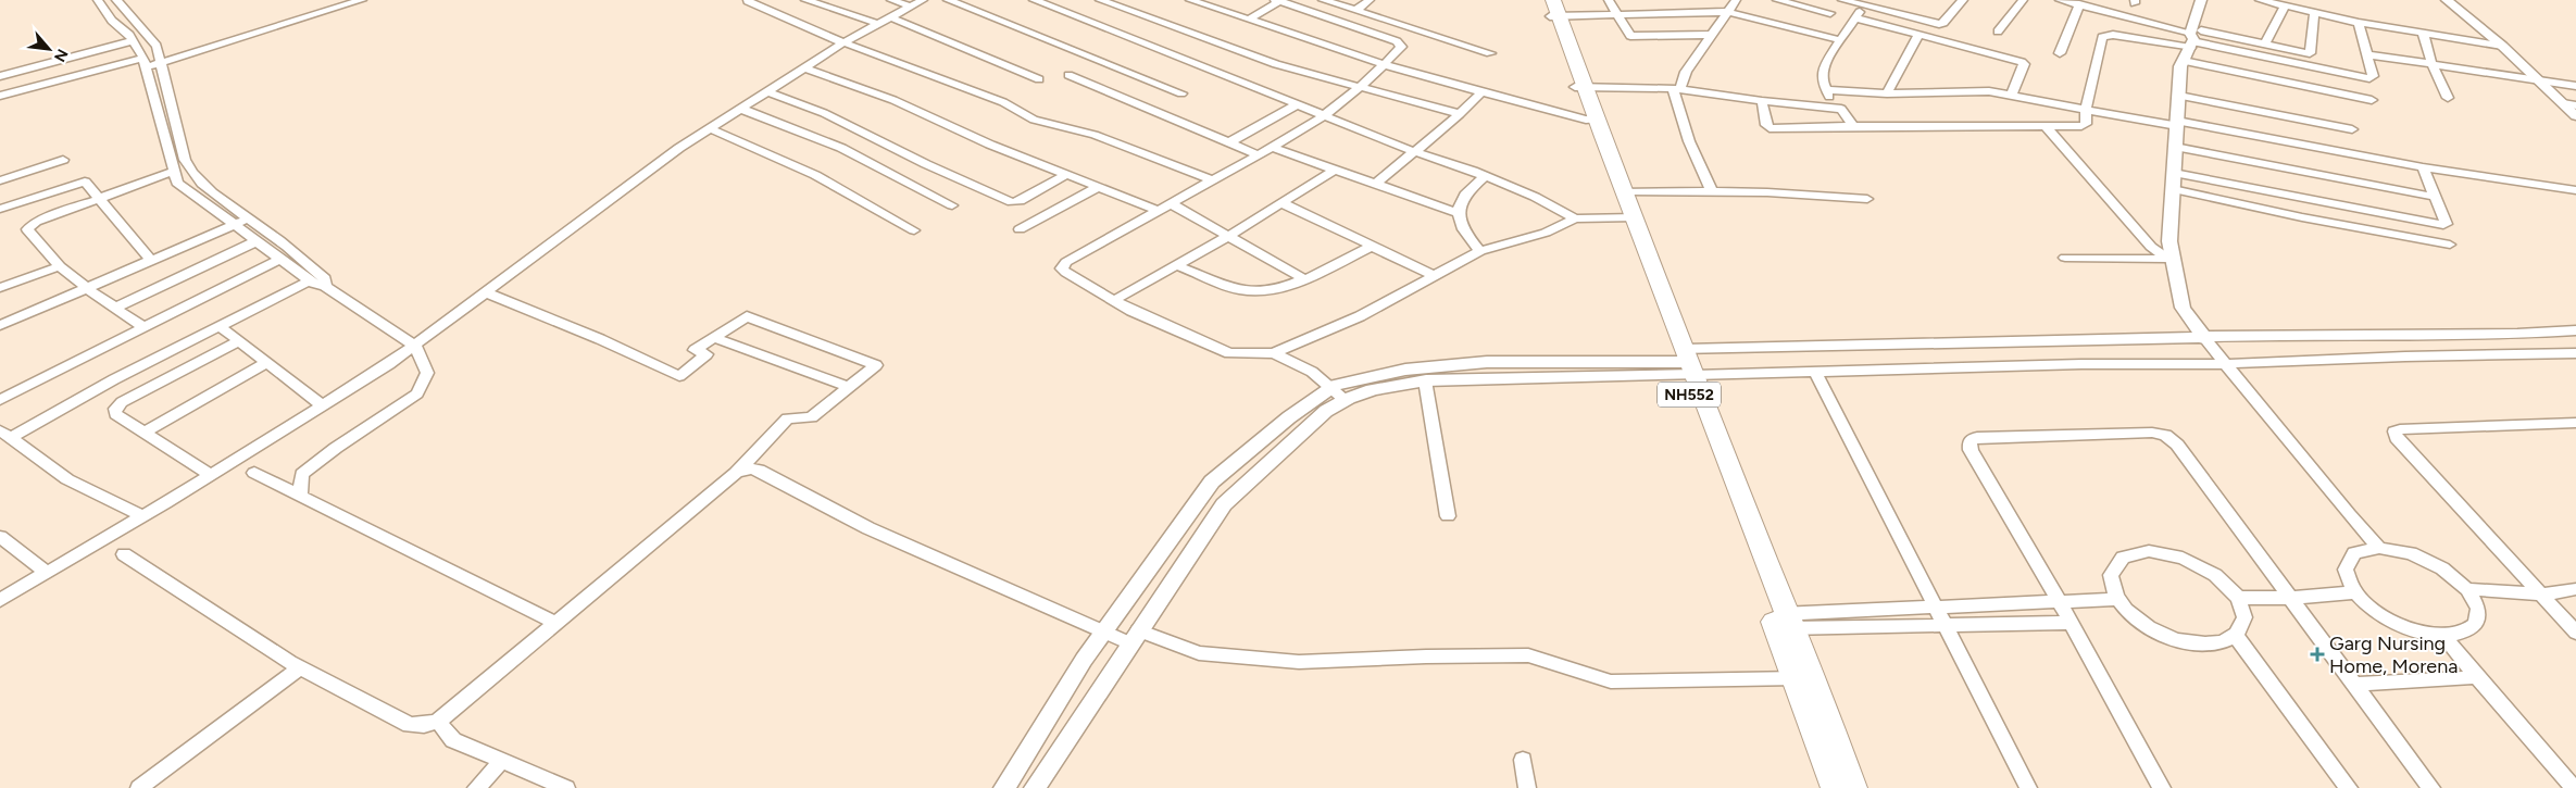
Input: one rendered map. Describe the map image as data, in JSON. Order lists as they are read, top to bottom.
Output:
{
  "streets": {
    "highway": ["NH552"]
  },
  "places": {
    "health": ["Garg Nursing Home, Morena"]
  },
  "north": "bottom right"
}
